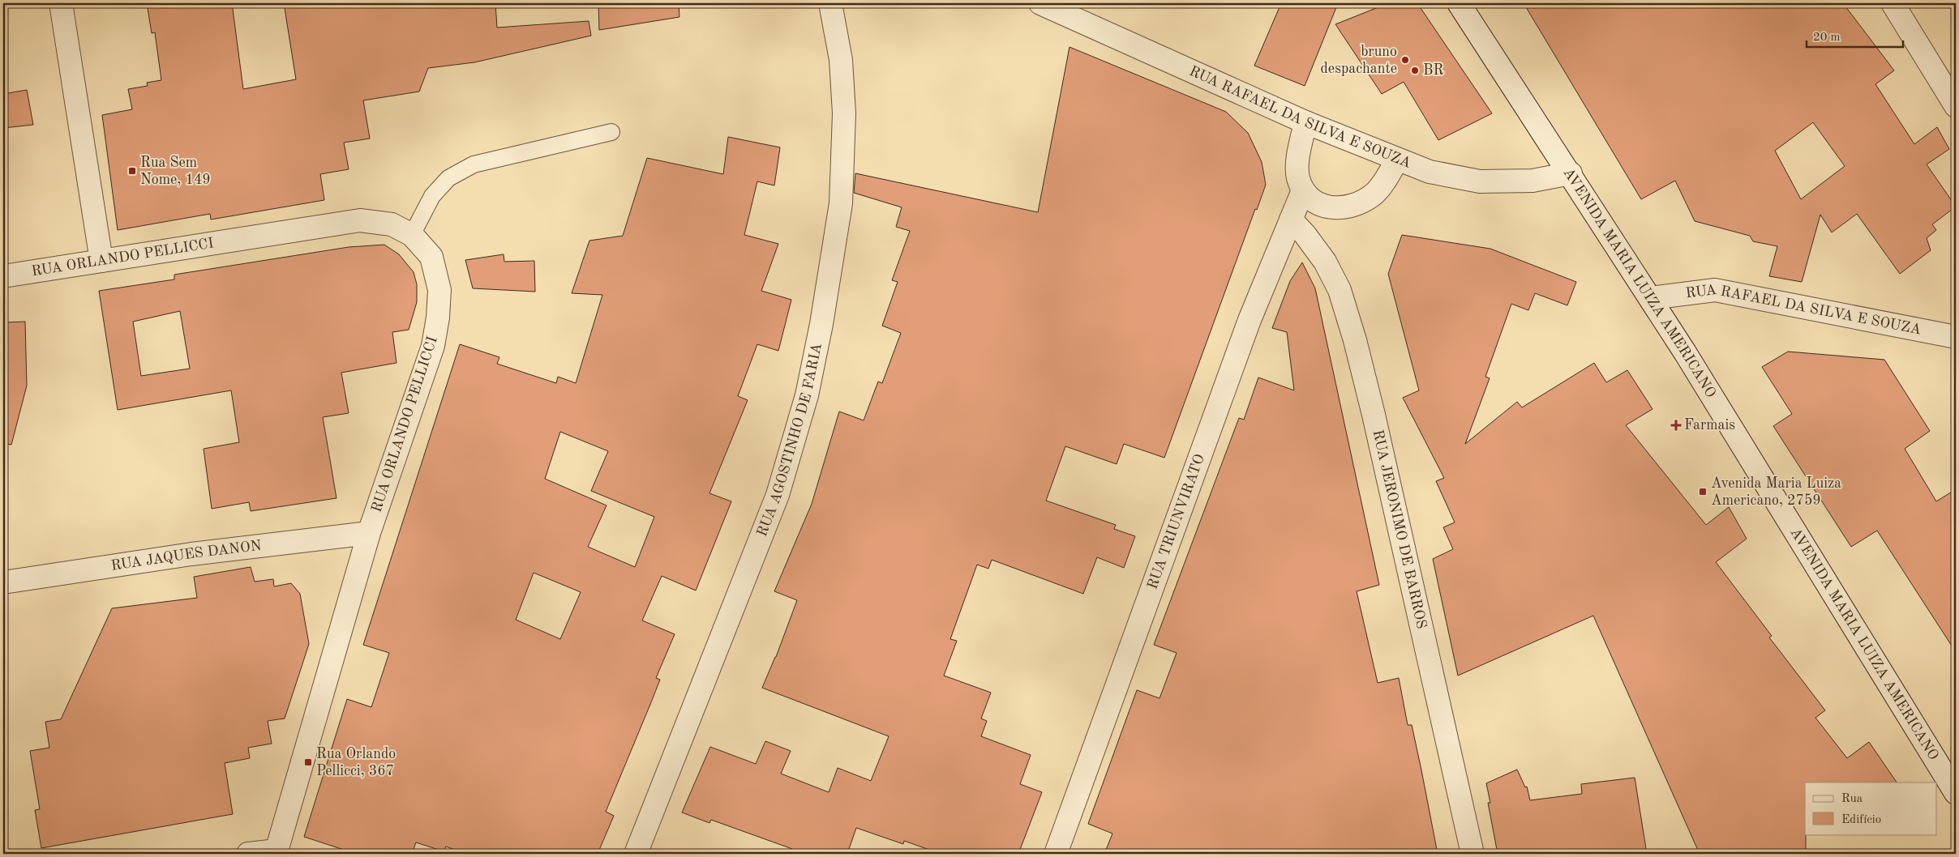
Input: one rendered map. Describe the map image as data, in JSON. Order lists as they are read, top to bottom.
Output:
{
  "streets": {
    "street": [
      "RUA RAFAEL DA SILVA E SOUZA",
      "RUA ORLANDO PELLICCI",
      "AVENIDA MARIA LUIZA AMERICANO",
      "RUA AGOSTINHO DE FARIA",
      "RUA TRIUNVIRATO",
      "RUA JERONIMO DE BARROS",
      "RUA JAQUES DANON"
    ]
  },
  "crossings": [
    ["RUA RAFAEL DA SILVA E SOUZA", "AVENIDA MARIA LUIZA AMERICANO"],
    ["RUA ORLANDO PELLICCI", "RUA JAQUES DANON"],
    ["RUA TRIUNVIRATO", "RUA JERONIMO DE BARROS"]
  ],
  "places": {
    "other": ["bruno despachante", "BR"],
    "transit": ["Rua Sem Nome, 149", "Avenida Maria Luiza Americano, 2759", "Rua Orlando Pellicci, 367"],
    "health": ["Farmais"]
  },
  "legend": ["Rua", "Edifício"],
  "scale_bar": "20 m"
}
